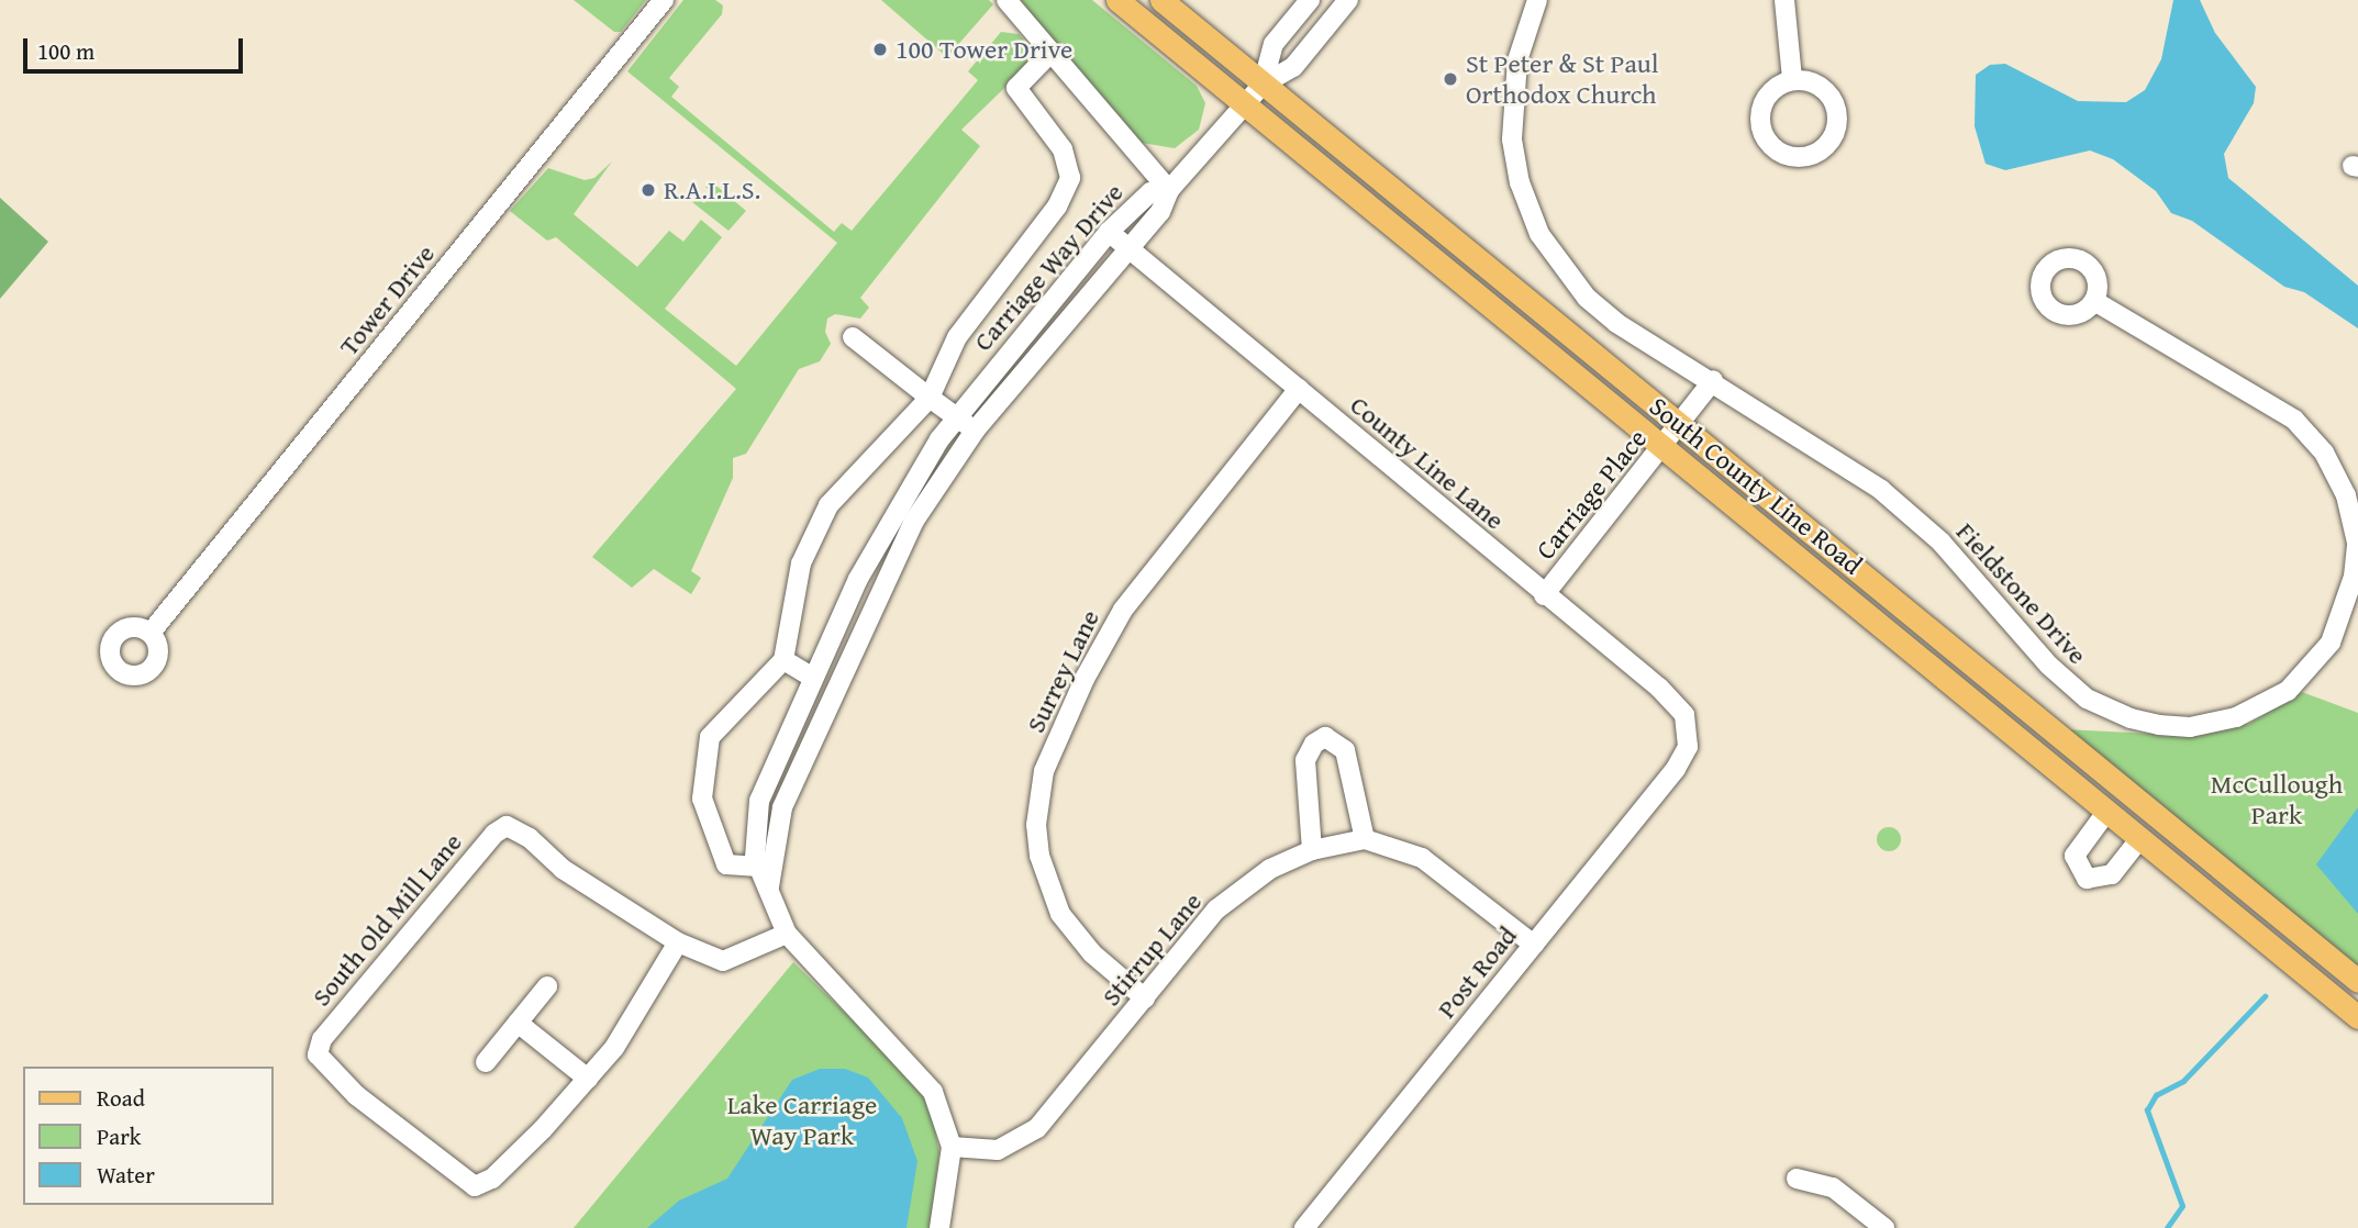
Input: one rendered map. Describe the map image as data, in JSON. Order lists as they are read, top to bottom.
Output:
{
  "streets": {
    "main road": ["South County Line Road"],
    "street": [
      "Carriage Way Drive",
      "Tower Drive",
      "County Line Lane",
      "Carriage Place",
      "Fieldstone Drive",
      "Surrey Lane",
      "South Old Mill Lane",
      "Stirrup Lane",
      "Post Road"
    ]
  },
  "crossings": [
    ["Carriage Way Drive", "County Line Lane"],
    ["Carriage Way Drive", "Stirrup Lane"],
    ["County Line Lane", "Carriage Place"],
    ["County Line Lane", "Surrey Lane"],
    ["County Line Lane", "Post Road"],
    ["South County Line Road", "Carriage Place"],
    ["Surrey Lane", "Stirrup Lane"],
    ["Stirrup Lane", "Post Road"]
  ],
  "parks": ["McCullough Park", "Lake Carriage Way Park"],
  "places": ["100 Tower Drive", "St Peter & St Paul Orthodox Church", "R.A.I.L.S."],
  "legend": ["Road", "Park", "Water"],
  "scale_bar": "100 m"
}
